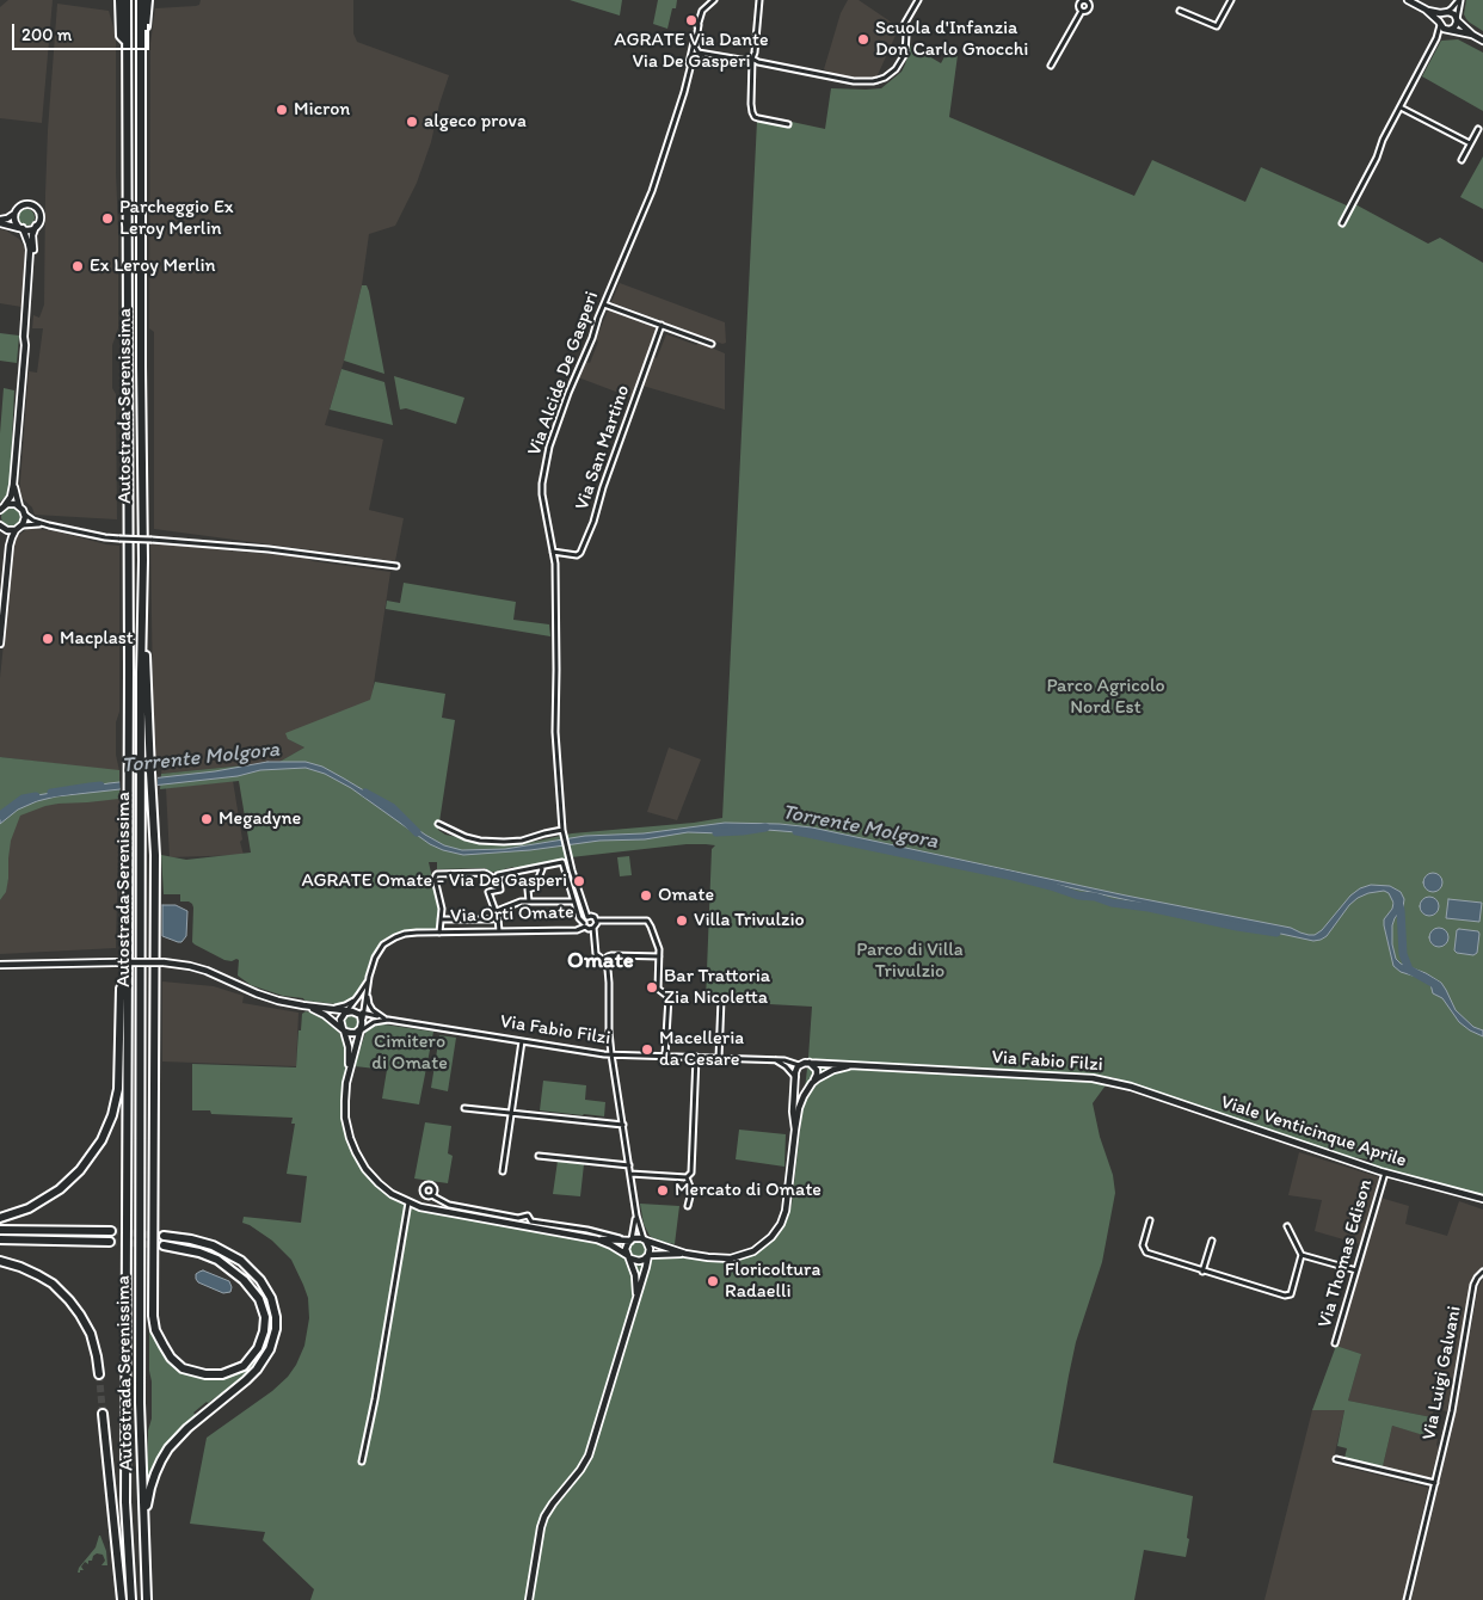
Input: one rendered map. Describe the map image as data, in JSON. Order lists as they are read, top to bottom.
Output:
{
  "streets": {
    "highway": ["Autostrada Serenissima"],
    "street": [
      "Via Alcide De Gasperi",
      "Via San Martino",
      "Via Orti Omate",
      "Via Fabio Filzi",
      "Viale Venticinque Aprile",
      "Via Thomas Edison",
      "Via Luigi Galvani"
    ]
  },
  "crossings": [
    ["Via Alcide De Gasperi", "Via San Martino"],
    ["Via Alcide De Gasperi", "Via Orti Omate"],
    ["Via Orti Omate", "Via Fabio Filzi"],
    ["Via Fabio Filzi", "Viale Venticinque Aprile"],
    ["Viale Venticinque Aprile", "Via Thomas Edison"]
  ],
  "districts": ["Omate"],
  "water": ["Torrente Molgora"],
  "parks": ["Parco Agricolo Nord Est", "Parco di Villa Trivulzio", "Cimitero di Omate"],
  "places": [
    "AGRATE Via Dante Via De Gasperi",
    "Scuola d'Infanzia Don Carlo Gnocchi",
    "Micron",
    "algeco prova",
    "Parcheggio Ex Leroy Merlin",
    "Ex Leroy Merlin",
    "Macplast",
    "Megadyne",
    "AGRATE Omate - Via De Gasperi",
    "Omate",
    "Villa Trivulzio",
    "Bar Trattoria Zia Nicoletta",
    "Macelleria da Cesare",
    "Mercato di Omate",
    "Floricoltura Radaelli"
  ],
  "scale_bar": "200 m"
}
